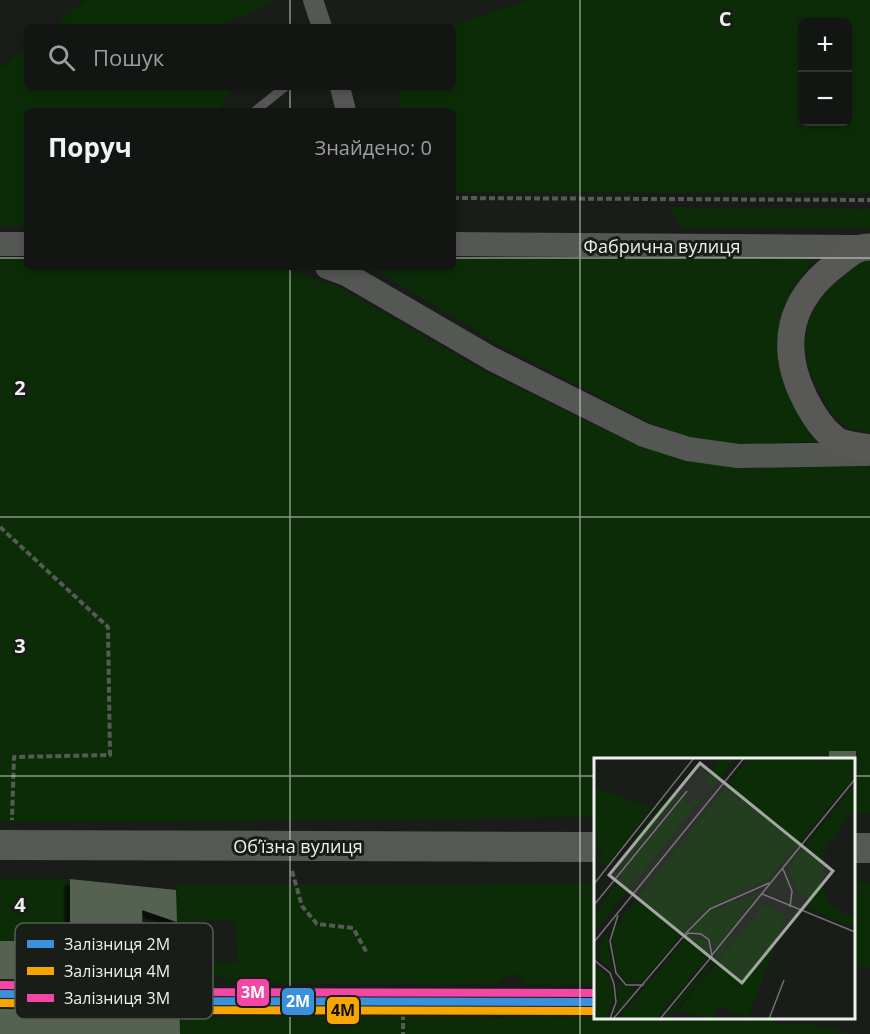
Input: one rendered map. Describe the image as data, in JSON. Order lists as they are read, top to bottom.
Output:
{
  "streets": {
    "main road": ["Обʼїзна вулиця"],
    "street": ["Фабрична вулиця"]
  },
  "lines": ["rail line 3М", "rail line 2М", "rail line 4М"],
  "legend": ["Залізниця 2М", "Залізниця 4М", "Залізниця 3М"],
  "page": {
    "map_buttons": ["+", "−"],
    "search": "Пошук",
    "heading": ["Поруч", "Знайдено: 0"]
  },
  "grid": {
    "columns": ["C"],
    "rows": ["2", "3", "4"]
  }
}
